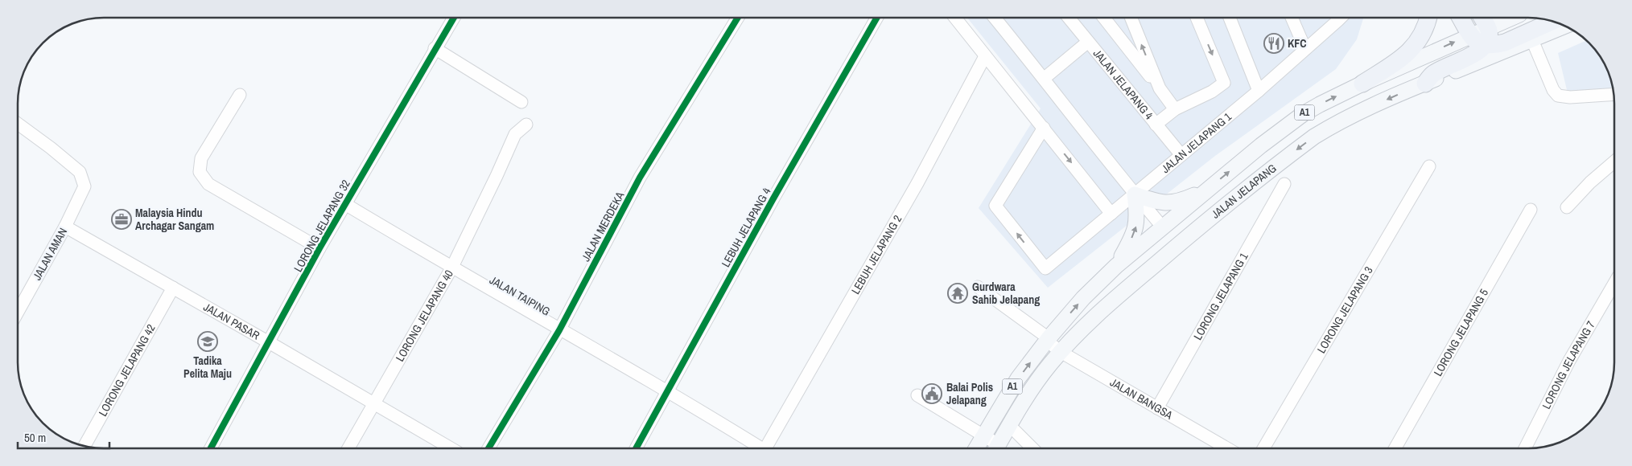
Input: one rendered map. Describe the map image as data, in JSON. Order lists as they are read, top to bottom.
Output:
{
  "streets": {
    "main road": ["A1", "JALAN JELAPANG"],
    "street": [
      "JALAN JELAPANG 4",
      "JALAN JELAPANG 1",
      "LORONG JELAPANG 32",
      "JALAN MERDEKA",
      "LEBUH JELAPANG 4",
      "JALAN AMAN",
      "LEBUH JELAPANG 2",
      "JALAN TAIPING",
      "LORONG JELAPANG 1",
      "LORONG JELAPANG 3",
      "LORONG JELAPANG 40",
      "JALAN PASAR",
      "LORONG JELAPANG 5",
      "LORONG JELAPANG 7",
      "LORONG JELAPANG 42",
      "JALAN BANGSA"
    ]
  },
  "crossings": [
    ["JALAN JELAPANG 4", "JALAN JELAPANG 1"],
    ["JALAN JELAPANG", "JALAN BANGSA"],
    ["LORONG JELAPANG 32", "JALAN TAIPING"],
    ["LORONG JELAPANG 32", "JALAN PASAR"],
    ["JALAN MERDEKA", "JALAN TAIPING"],
    ["LEBUH JELAPANG 4", "JALAN TAIPING"],
    ["JALAN AMAN", "JALAN PASAR"],
    ["JALAN TAIPING", "LORONG JELAPANG 40"],
    ["LORONG JELAPANG 1", "JALAN BANGSA"],
    ["LORONG JELAPANG 40", "JALAN PASAR"],
    ["JALAN PASAR", "LORONG JELAPANG 42"]
  ],
  "places": {
    "restaurant": ["KFC"],
    "office": ["Malaysia Hindu Archagar Sangam"],
    "temple": ["Gurdwara Sahib Jelapang"],
    "school or university": ["Tadika Pelita Maju"],
    "public building": ["Balai Polis Jelapang"]
  },
  "scale_bar": "50 m"
}
